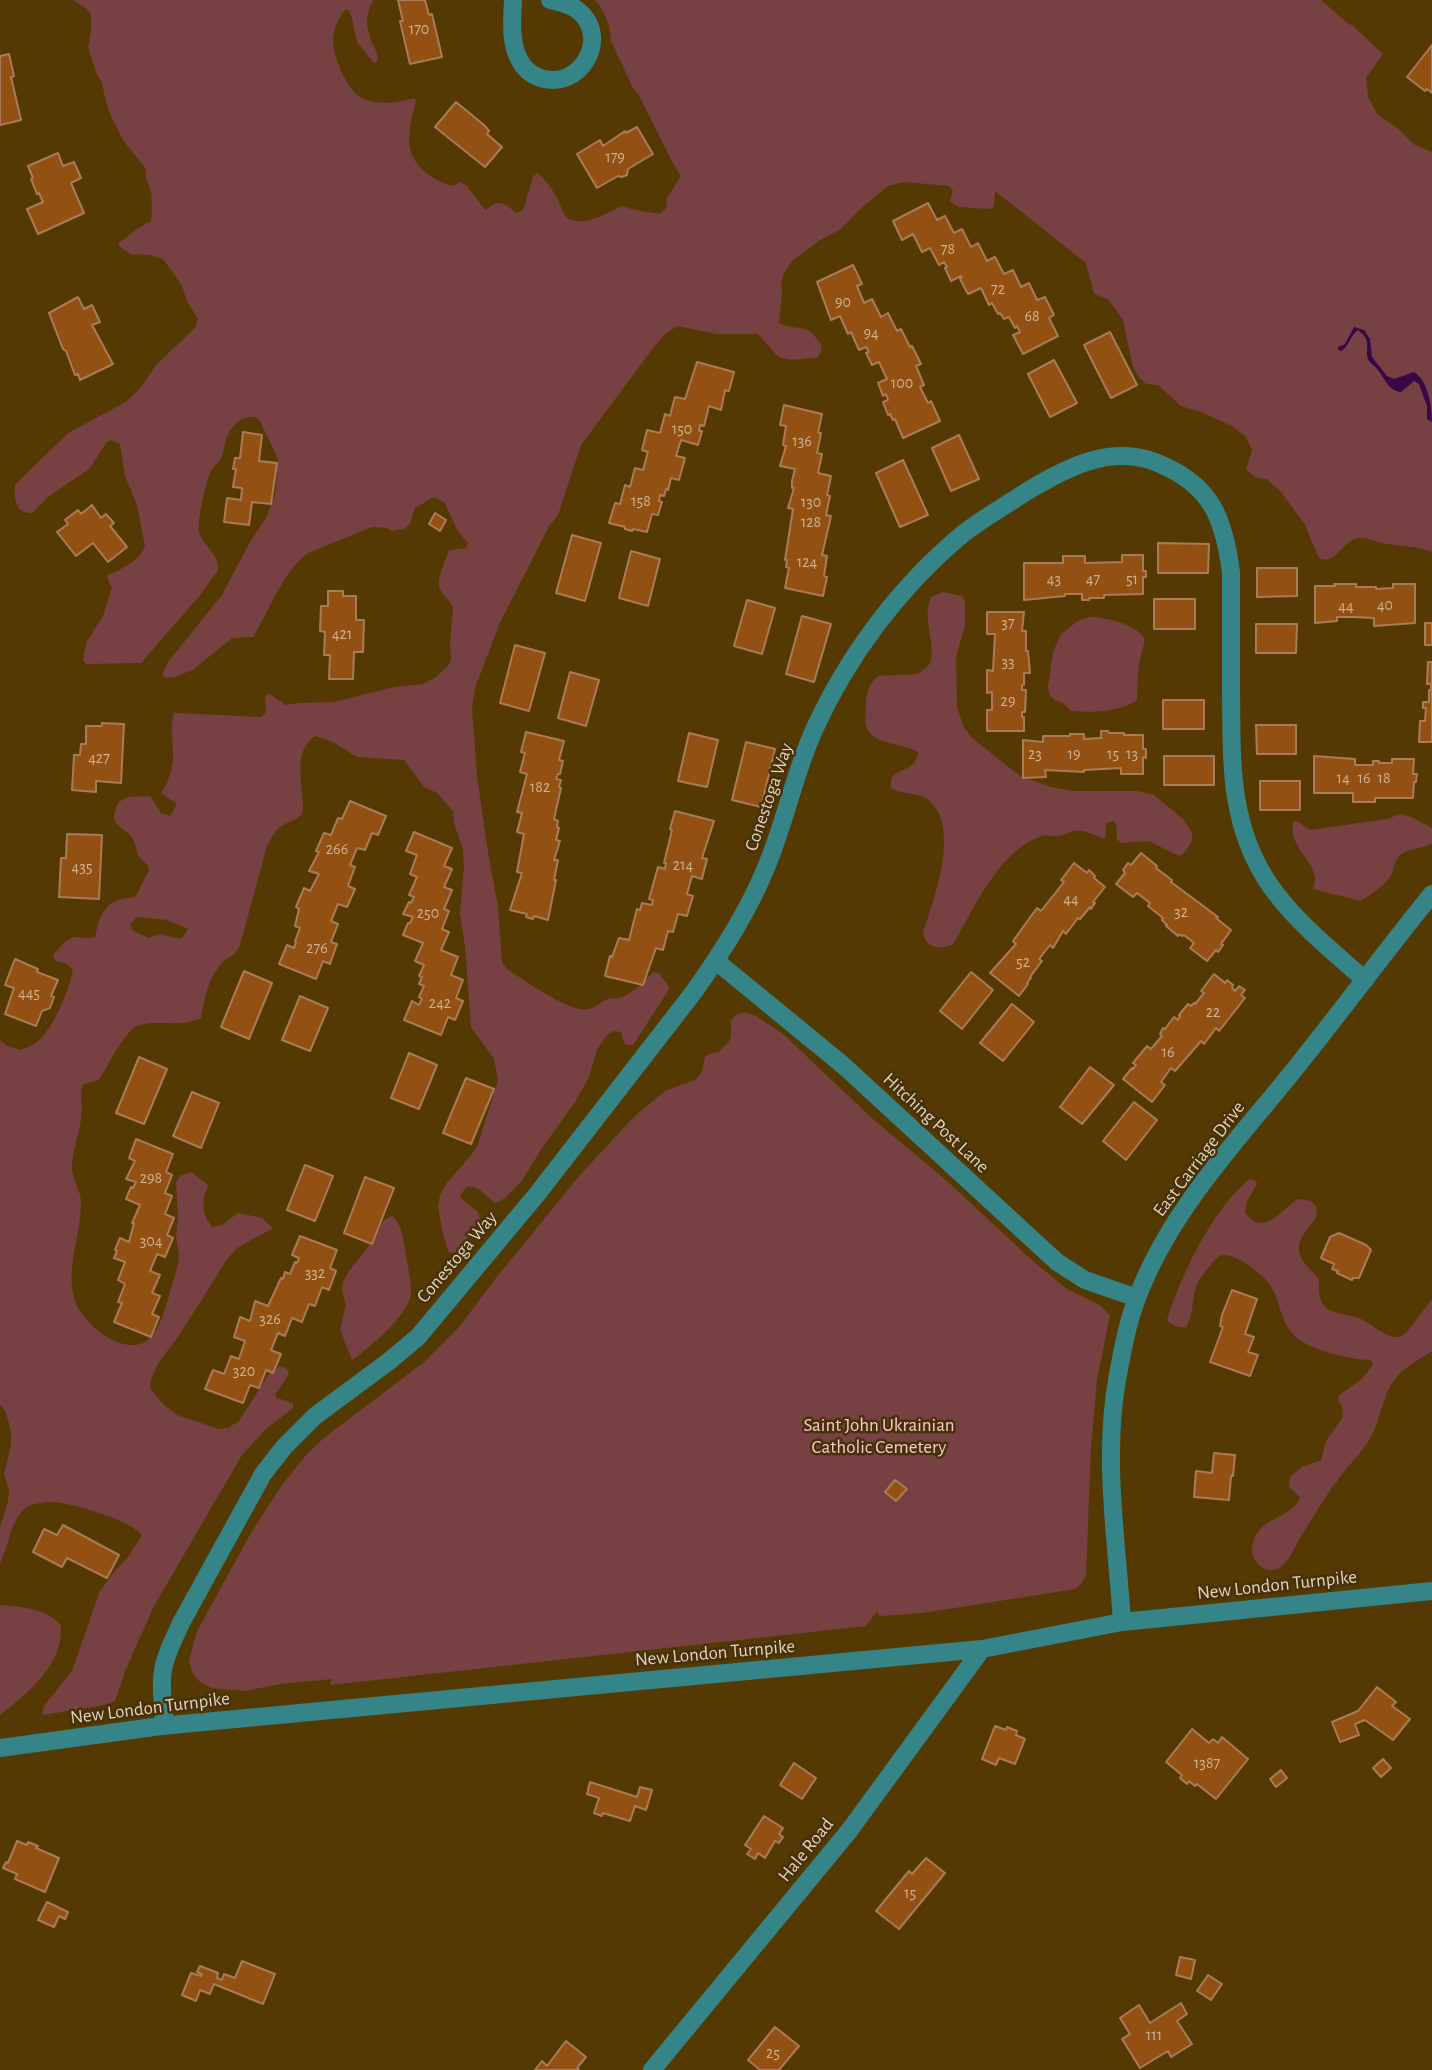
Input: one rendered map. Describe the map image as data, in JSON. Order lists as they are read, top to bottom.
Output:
{
  "streets": {
    "street": [
      "Conestoga Way",
      "Hitching Post Lane",
      "East Carriage Drive",
      "New London Turnpike",
      "Hale Road"
    ]
  },
  "crossings": [
    ["Conestoga Way", "Hitching Post Lane"],
    ["Conestoga Way", "East Carriage Drive"],
    ["Conestoga Way", "New London Turnpike"],
    ["Hitching Post Lane", "East Carriage Drive"],
    ["East Carriage Drive", "New London Turnpike"],
    ["New London Turnpike", "Hale Road"]
  ],
  "parks": ["Saint John Ukrainian Catholic Cemetery"],
  "house_numbers": [
    "170",
    "179",
    "78",
    "72",
    "90",
    "68",
    "94",
    "100",
    "150",
    "136",
    "158",
    "130",
    "128",
    "124",
    "43",
    "47",
    "51",
    "40",
    "44",
    "37",
    "421",
    "33",
    "29",
    "23",
    "19",
    "15",
    "13",
    "427",
    "14",
    "16",
    "18",
    "182",
    "266",
    "214",
    "435",
    "44",
    "32",
    "250",
    "276",
    "52",
    "445",
    "242",
    "22",
    "16",
    "298",
    "304",
    "332",
    "326",
    "320",
    "1387",
    "15",
    "111",
    "25"
  ]
}
